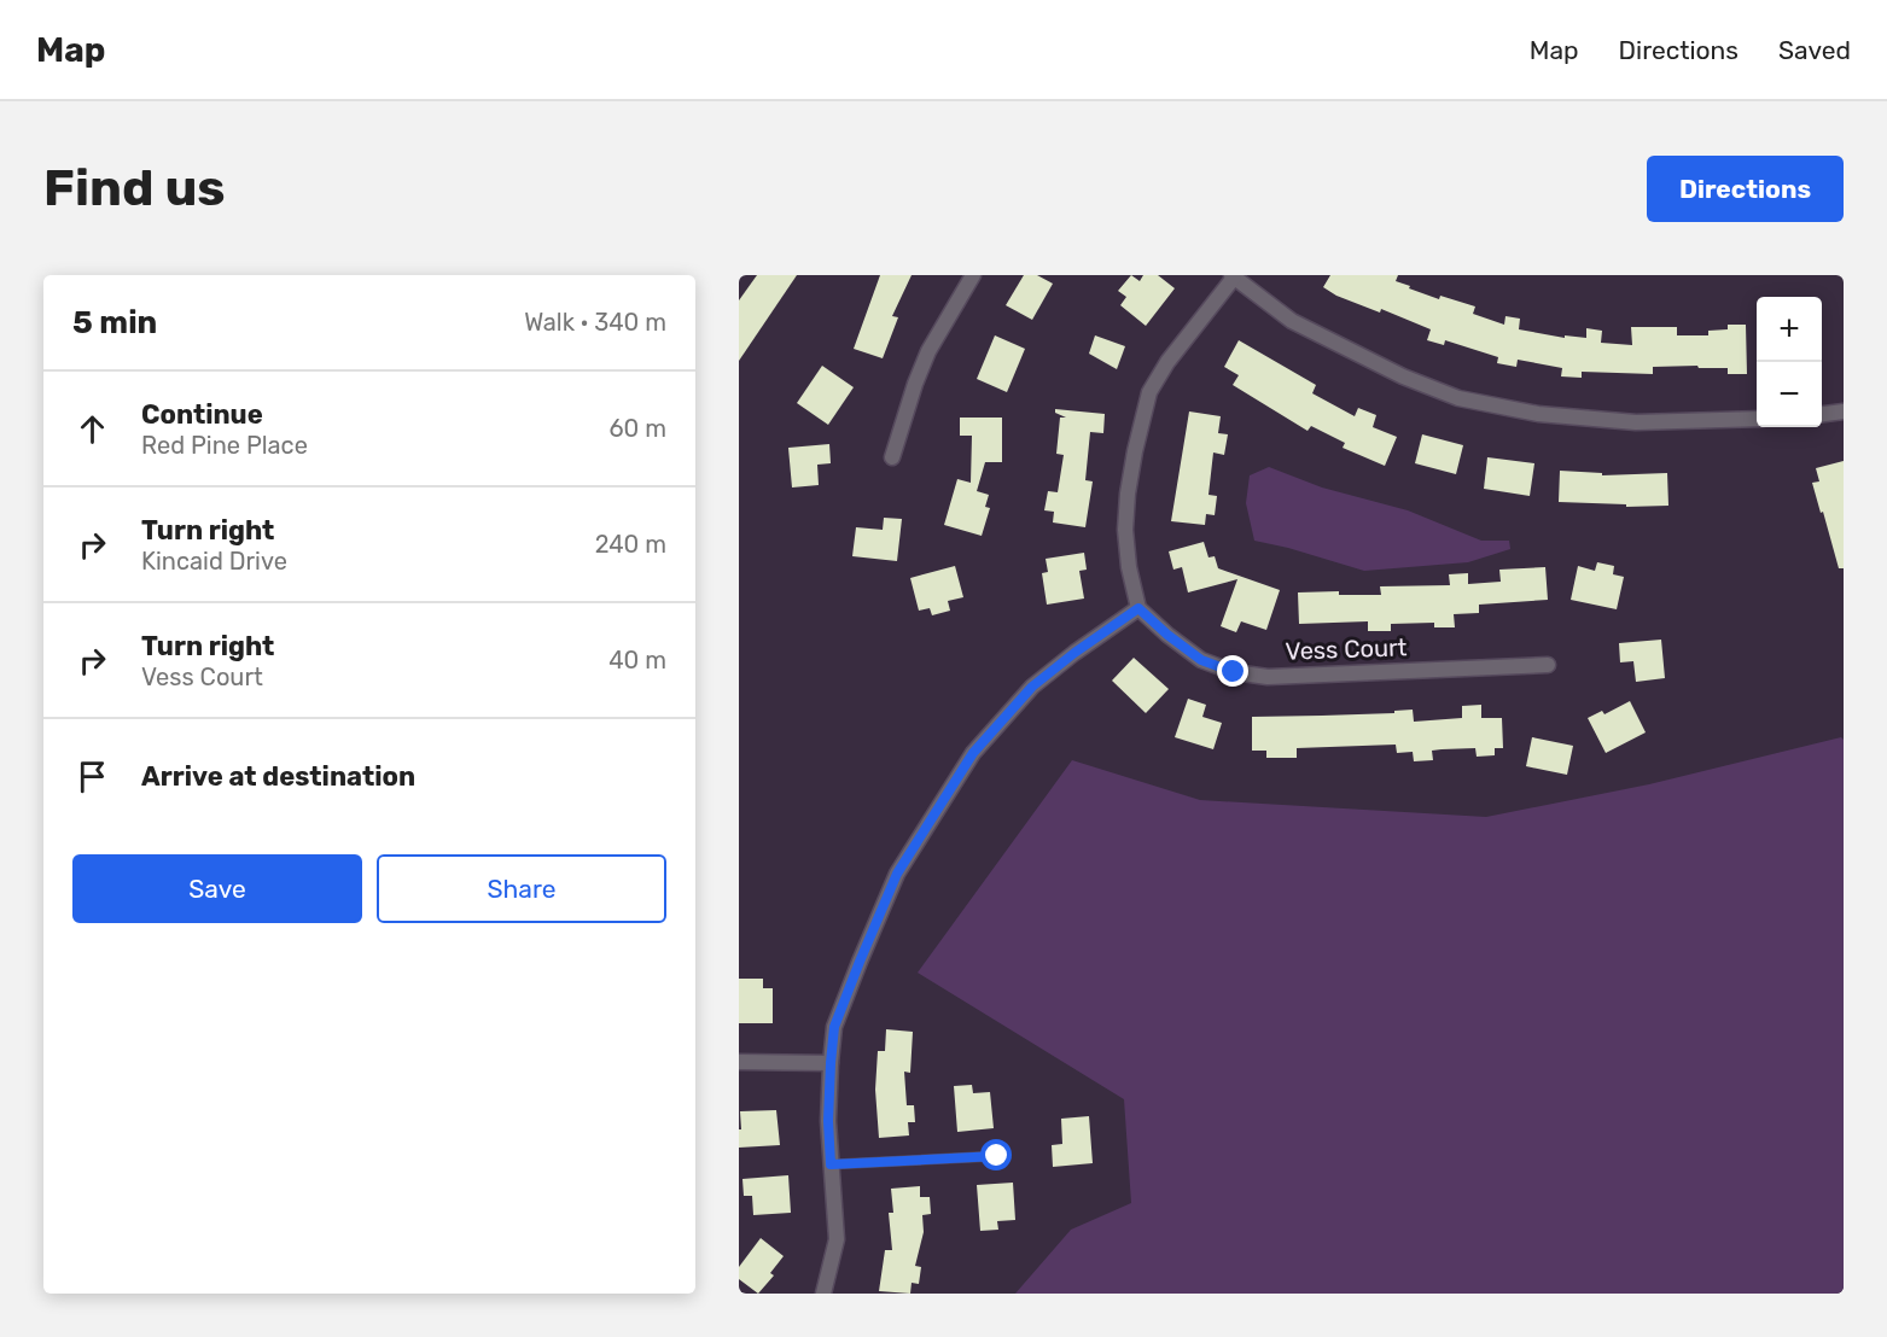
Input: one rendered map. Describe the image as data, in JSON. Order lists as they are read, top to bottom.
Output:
{
  "streets": {
    "street": ["Vess Court"]
  },
  "page": {
    "header": "Map",
    "nav": ["Map", "Directions", "Saved"],
    "buttons": [
      "Directions",
      ["Save", "Share"]
    ],
    "title": "Find us",
    "heading": ["5 min", "Walk · 340 m"],
    "map_buttons": ["+", "−"],
    "list": [
      ["Continue", "Red Pine Place", "60 m"],
      ["Turn right", "Kincaid Drive", "240 m"],
      ["Turn right", "Vess Court", "40 m"],
      "Arrive at destination"
    ]
  }
}
